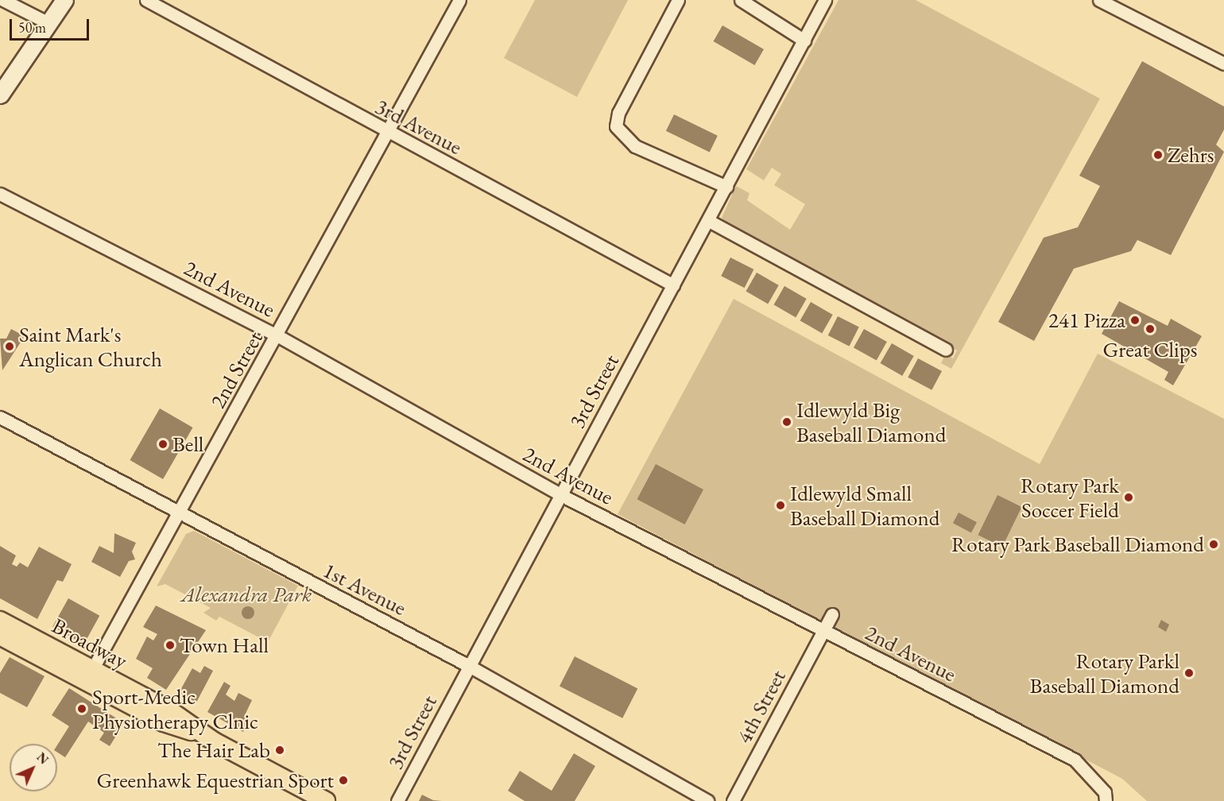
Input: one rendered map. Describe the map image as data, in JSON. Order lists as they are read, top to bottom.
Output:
{
  "streets": {
    "main road": ["Broadway"],
    "street": [
      "3rd Avenue",
      "2nd Avenue",
      "2nd Street",
      "3rd Street",
      "1st Avenue",
      "4th Street"
    ]
  },
  "crossings": [
    ["3rd Avenue", "2nd Street"],
    ["3rd Avenue", "3rd Street"],
    ["2nd Avenue", "2nd Street"],
    ["2nd Avenue", "3rd Street"],
    ["2nd Avenue", "4th Street"],
    ["2nd Street", "1st Avenue"],
    ["2nd Street", "Broadway"],
    ["3rd Street", "1st Avenue"]
  ],
  "parks": ["Alexandra Park"],
  "places": [
    "Zehrs",
    "241 Pizza",
    "Great Clips",
    "Saint Mark's Anglican Church",
    "Idlewyld Big Baseball Diamond",
    "Bell",
    "Rotary Park Soccer Field",
    "Idlewyld Small Baseball Diamond",
    "Rotary Park Baseball Diamond",
    "Town Hall",
    "Rotary Parkl Baseball Diamond",
    "Sport-Medic Physiotherapy Clnic",
    "The Hair Lab",
    "Greenhawk Equestrian Sport"
  ],
  "scale_bar": "50 m",
  "north": "top right"
}
